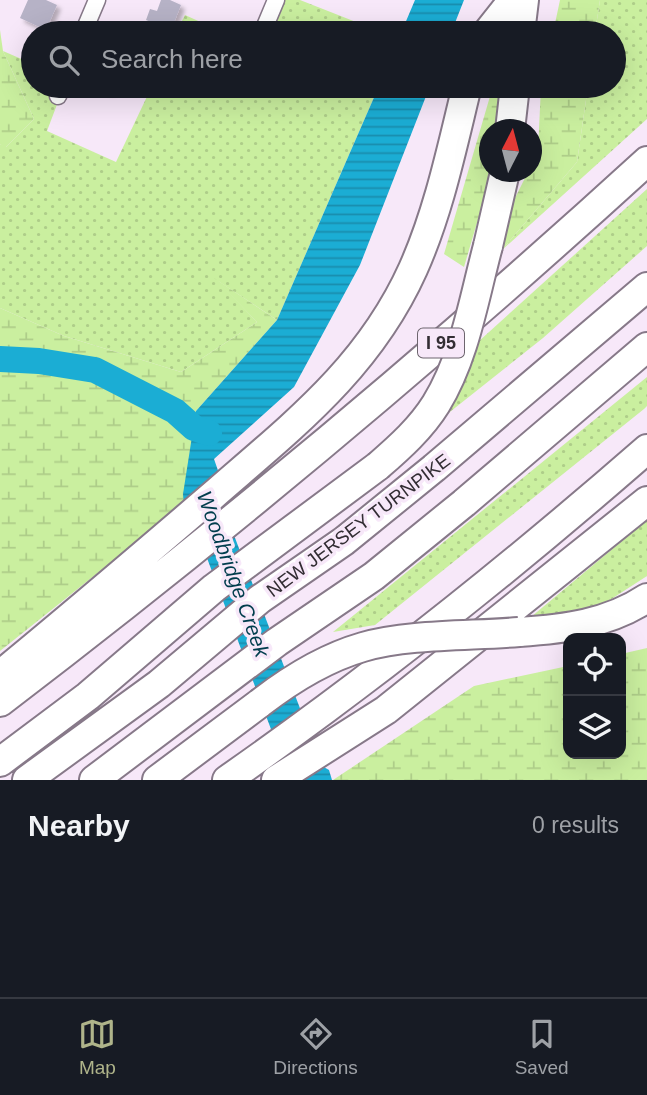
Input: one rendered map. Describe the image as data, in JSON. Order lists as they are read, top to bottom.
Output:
{
  "streets": {
    "highway": ["I 95", "NEW JERSEY TURNPIKE"]
  },
  "water": ["Woodbridge Creek"],
  "north": "top",
  "page": {
    "search": "Search here",
    "heading": ["Nearby", "0 results"],
    "nav": ["Map", "Directions", "Saved"]
  }
}
